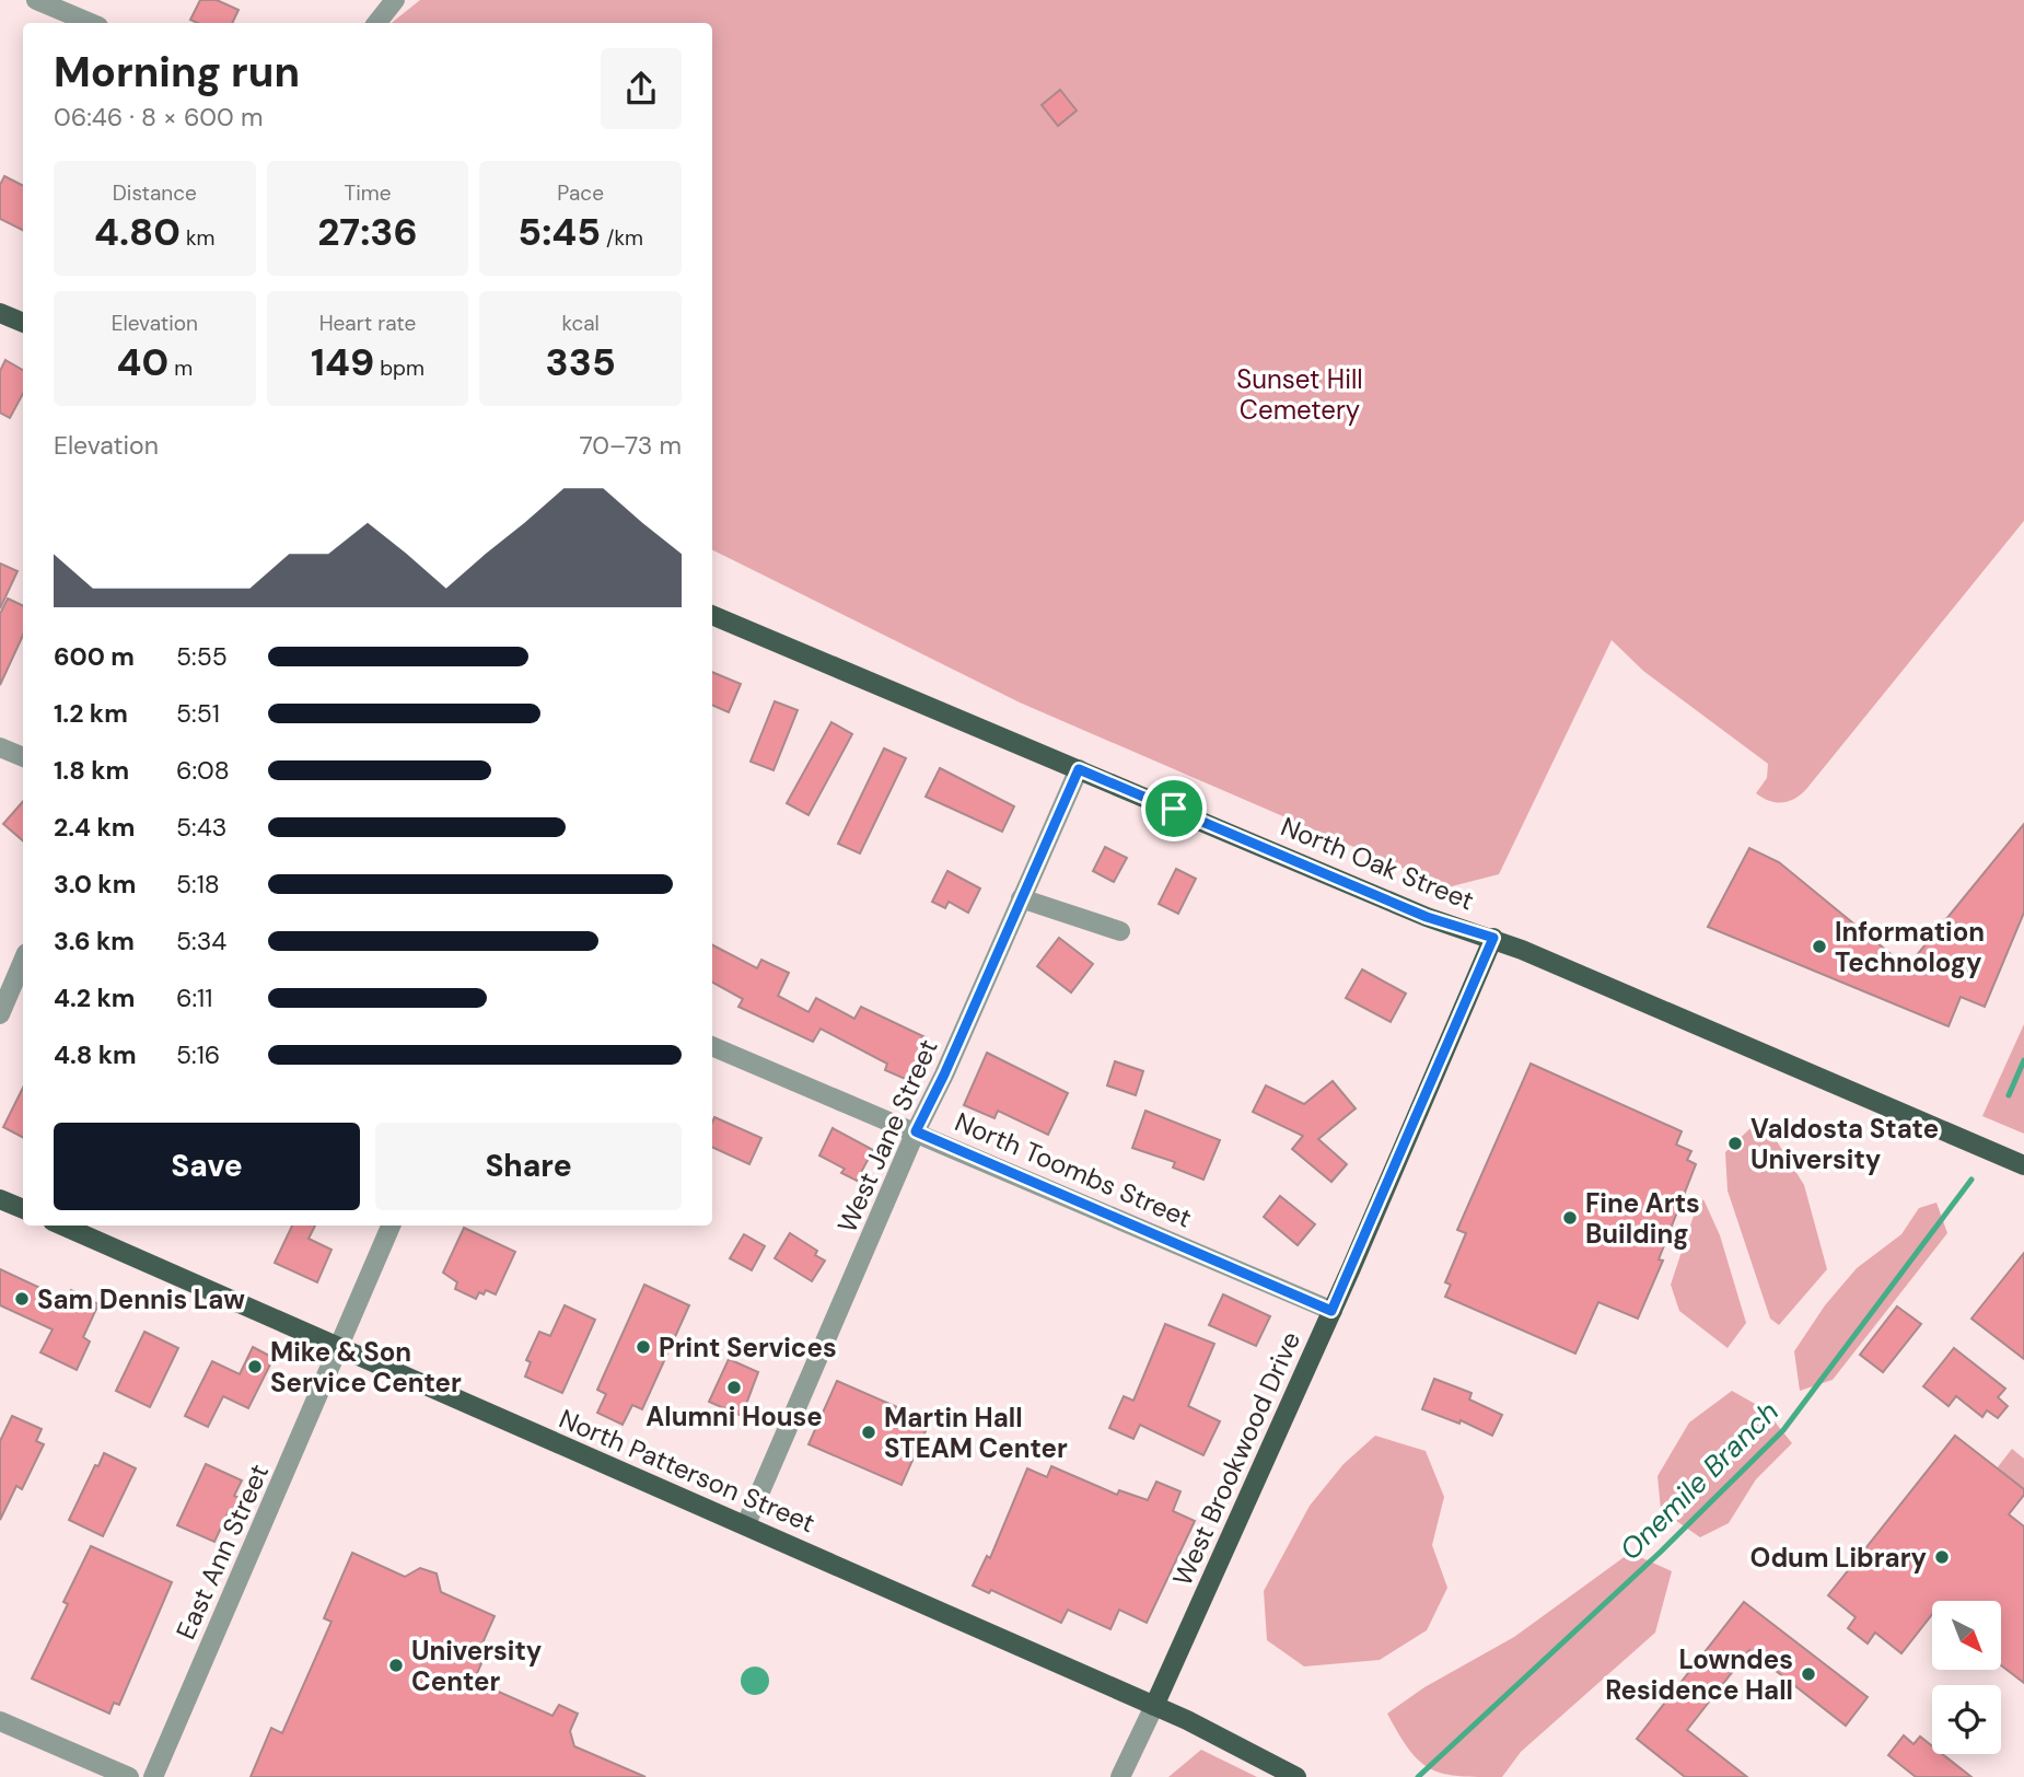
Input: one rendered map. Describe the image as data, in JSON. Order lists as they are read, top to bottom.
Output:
{
  "streets": {
    "main road": ["North Oak Street", "West Brookwood Drive", "North Patterson Street"],
    "street": ["West Jane Street", "North Toombs Street", "East Ann Street"]
  },
  "crossings": [
    ["North Oak Street", "West Jane Street"],
    ["North Oak Street", "West Brookwood Drive"],
    ["West Jane Street", "North Toombs Street"],
    ["West Jane Street", "North Patterson Street"],
    ["North Toombs Street", "West Brookwood Drive"],
    ["West Brookwood Drive", "North Patterson Street"],
    ["North Patterson Street", "East Ann Street"]
  ],
  "water": ["Onemile Branch"],
  "parks": ["Sunset Hill Cemetery"],
  "places": [
    "Information Technology",
    "Valdosta State University",
    "Fine Arts Building",
    "Sam Dennis Law",
    "Print Services",
    "Mike & Son Service Center",
    "Alumni House",
    "Martin Hall STEAM Center",
    "Odum Library",
    "University Center",
    "Lowndes Residence Hall"
  ],
  "north": "bottom right",
  "page": {
    "heading": ["Morning run", "06:46 · 8 × 600 m"],
    "stats": [
      ["Distance", "4.80 km"],
      ["Time", "27:36"],
      ["Pace", "5:45 /km"],
      ["Elevation", "40 m"],
      ["Heart rate", "149 bpm"],
      ["kcal", "335"]
    ],
    "chart": ["Elevation", "70–73 m"],
    "list": [
      {
        "name": "600 m",
        "note": "5:55"
      },
      {
        "name": "1.2 km",
        "note": "5:51"
      },
      {
        "name": "1.8 km",
        "note": "6:08"
      },
      {
        "name": "2.4 km",
        "note": "5:43"
      },
      {
        "name": "3.0 km",
        "note": "5:18"
      },
      {
        "name": "3.6 km",
        "note": "5:34"
      },
      {
        "name": "4.2 km",
        "note": "6:11"
      },
      {
        "name": "4.8 km",
        "note": "5:16"
      }
    ],
    "buttons": ["Save", "Share"]
  }
}
